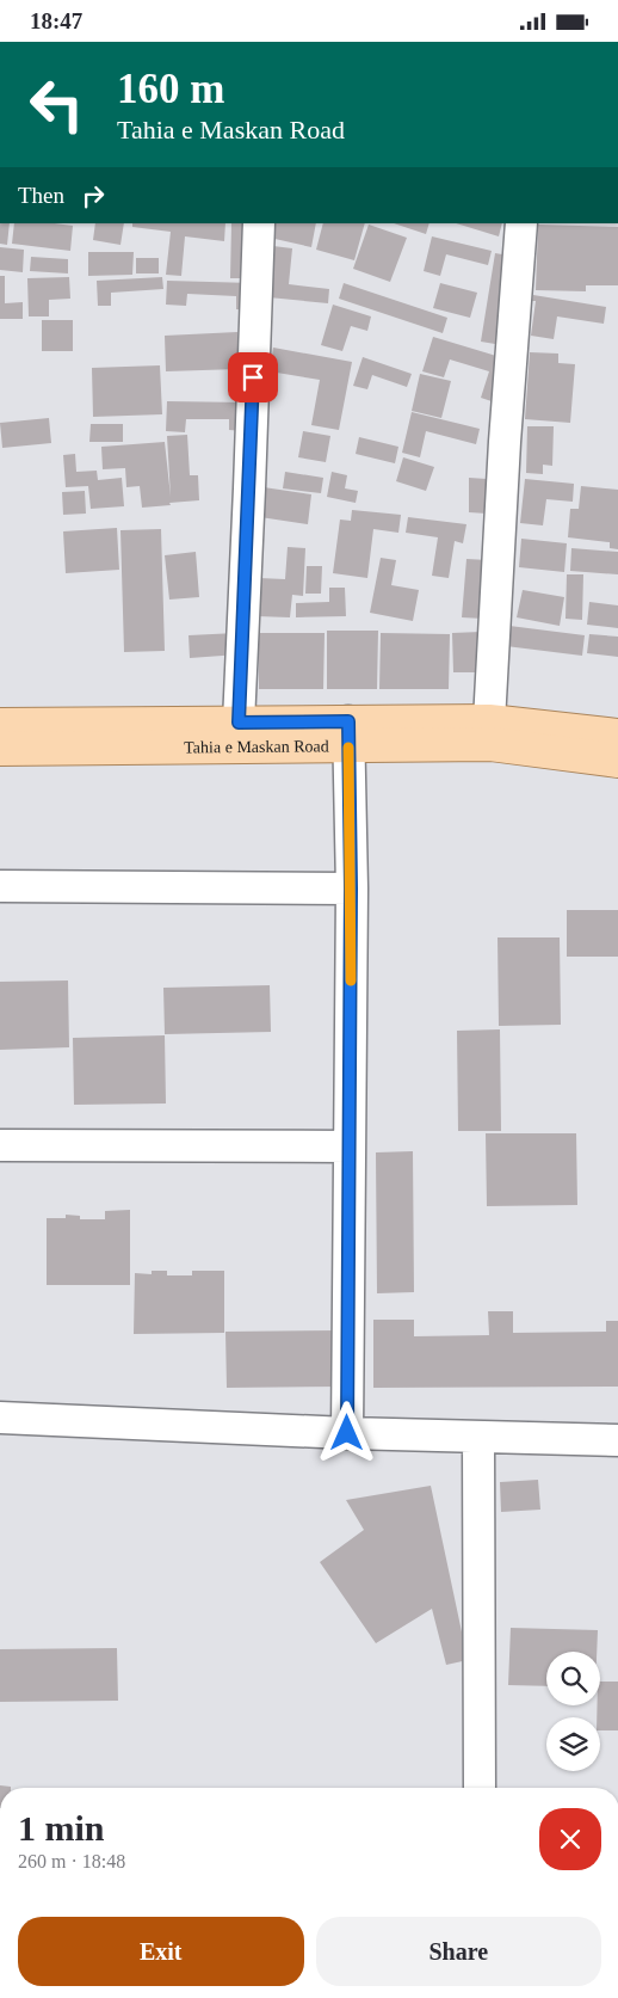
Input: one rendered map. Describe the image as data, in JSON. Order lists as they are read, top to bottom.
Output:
{
  "streets": {
    "main road": ["Tahia e Maskan Road"]
  },
  "page": {
    "status": "18:47",
    "turn": ["160 m", "Tahia e Maskan Road"],
    "then": "Then",
    "heading": ["1 min", "260 m · 18:48"],
    "buttons": ["Exit", "Share"]
  }
}
